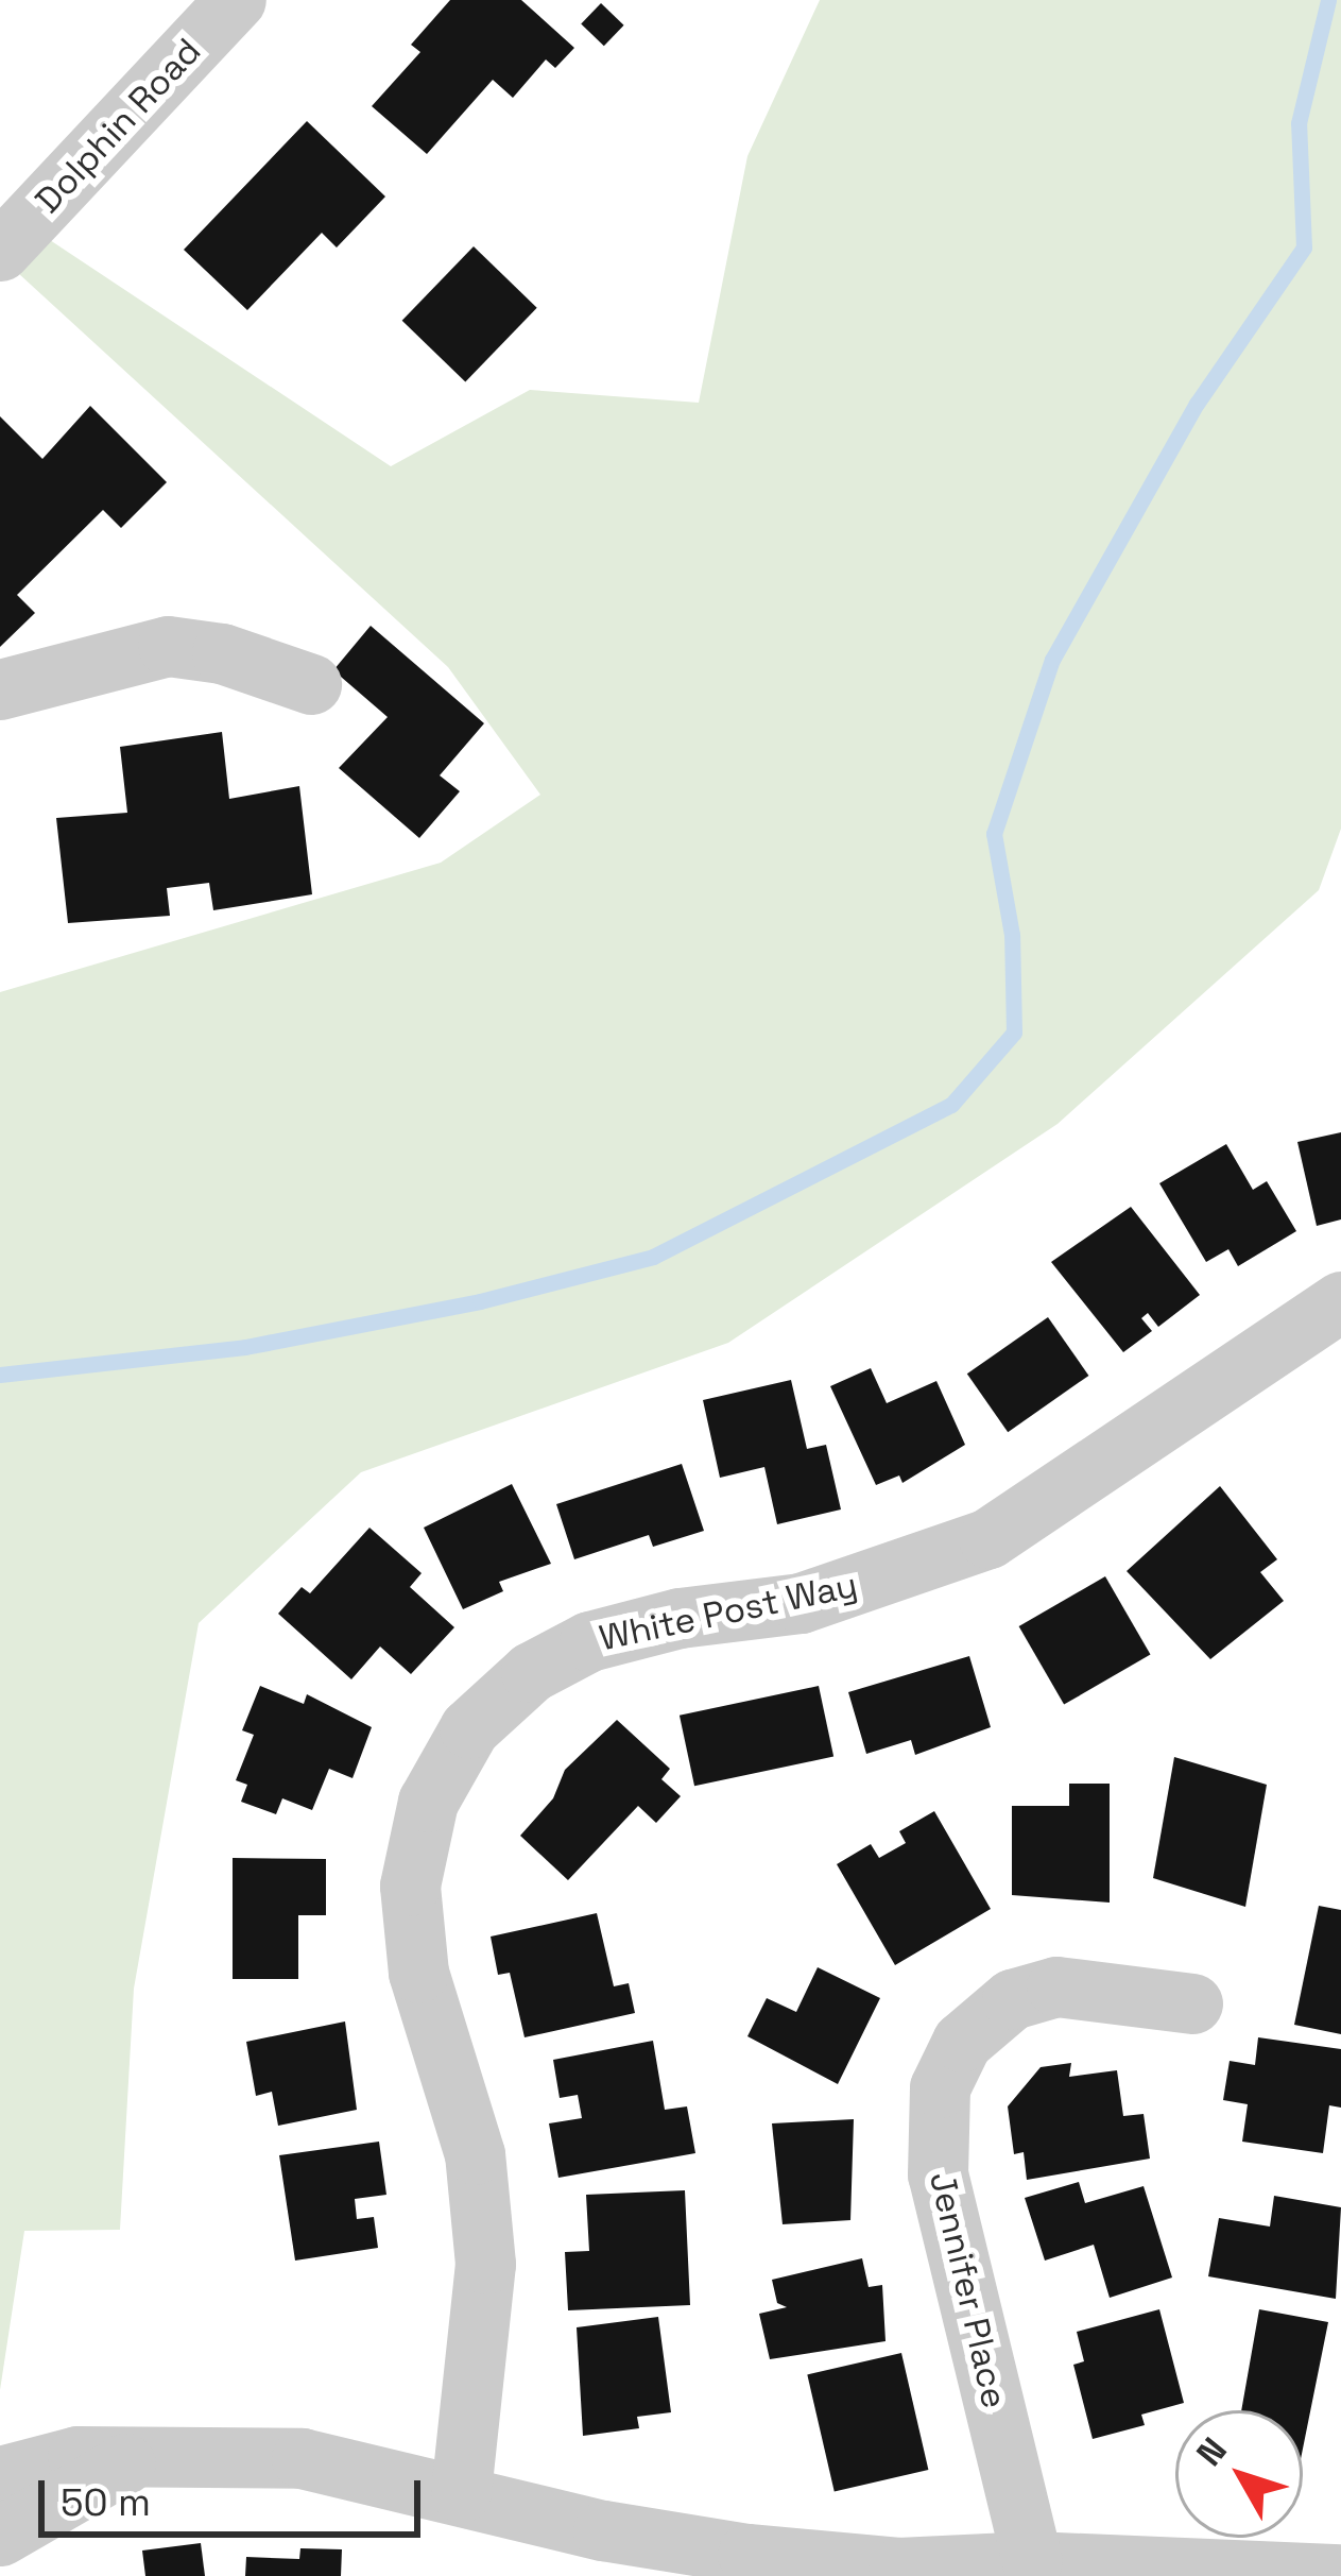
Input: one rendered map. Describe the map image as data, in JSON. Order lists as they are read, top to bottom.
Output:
{
  "streets": {
    "street": ["Dolphin Road", "White Post Way", "Jennifer Place"]
  },
  "scale_bar": "50 m",
  "north": "top left"
}
